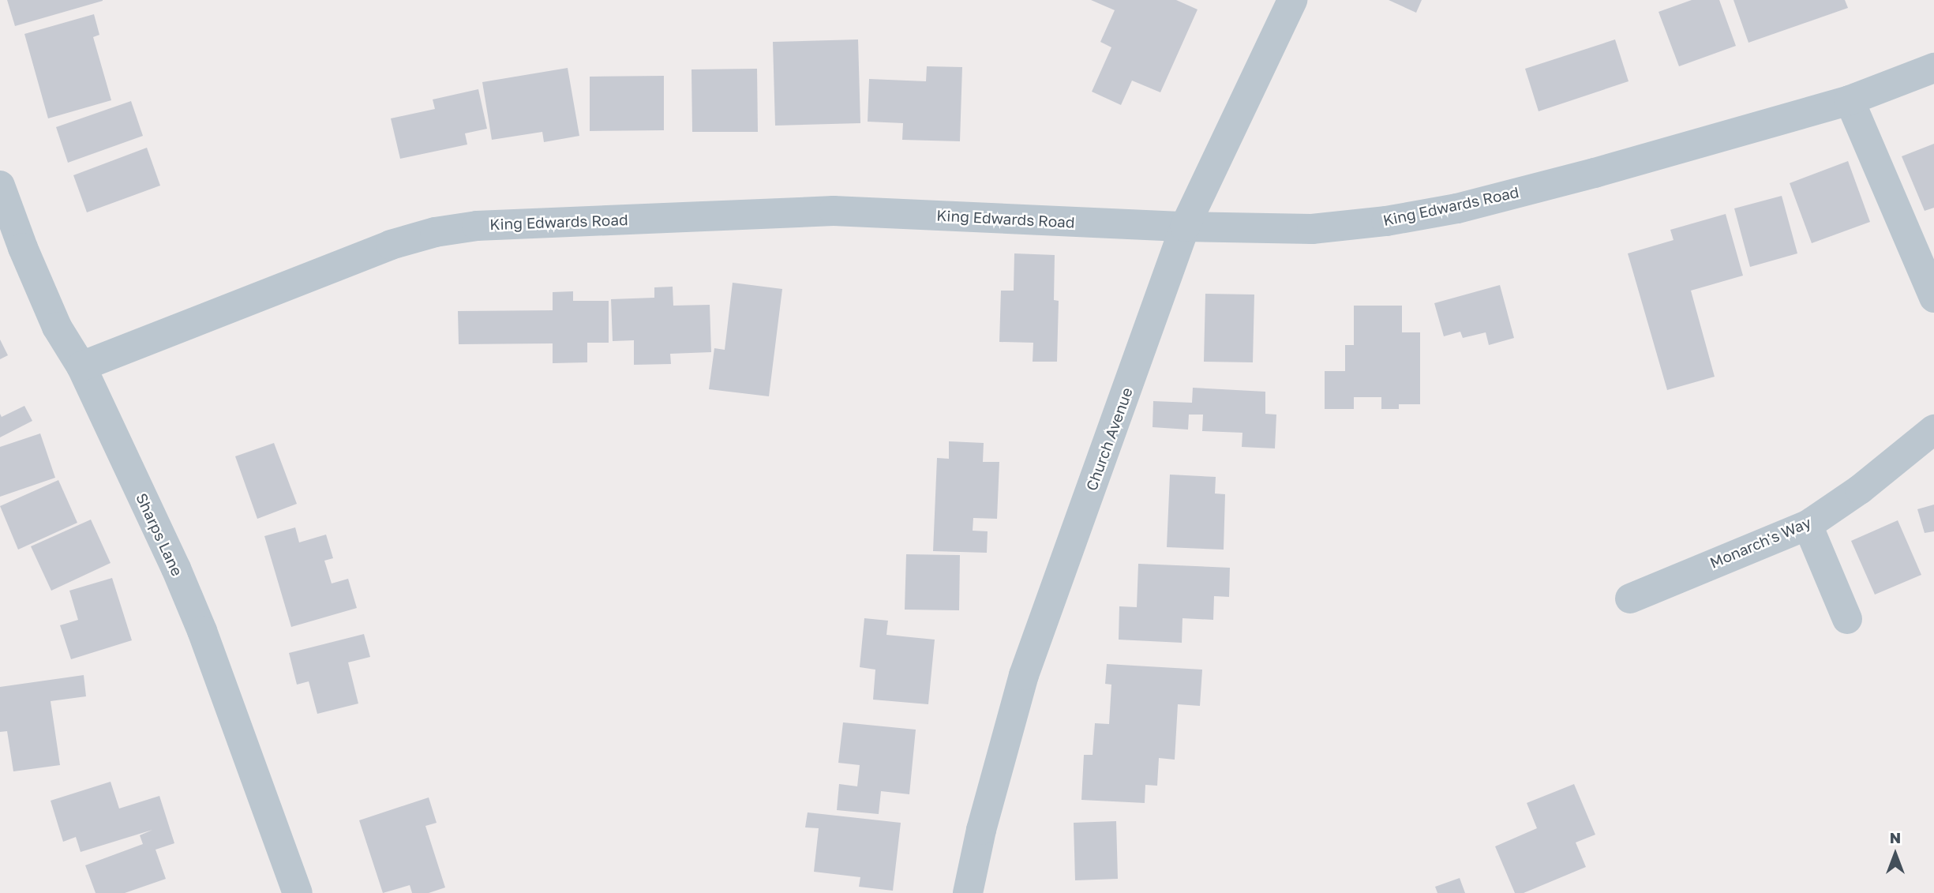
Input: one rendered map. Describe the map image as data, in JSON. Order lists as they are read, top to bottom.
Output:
{
  "streets": {
    "street": [
      "King Edwards Road",
      "Church Avenue",
      "Sharps Lane",
      "Monarch's Way"
    ]
  },
  "crossings": [
    ["King Edwards Road", "Church Avenue"],
    ["King Edwards Road", "Sharps Lane"]
  ],
  "north": "top"
}
